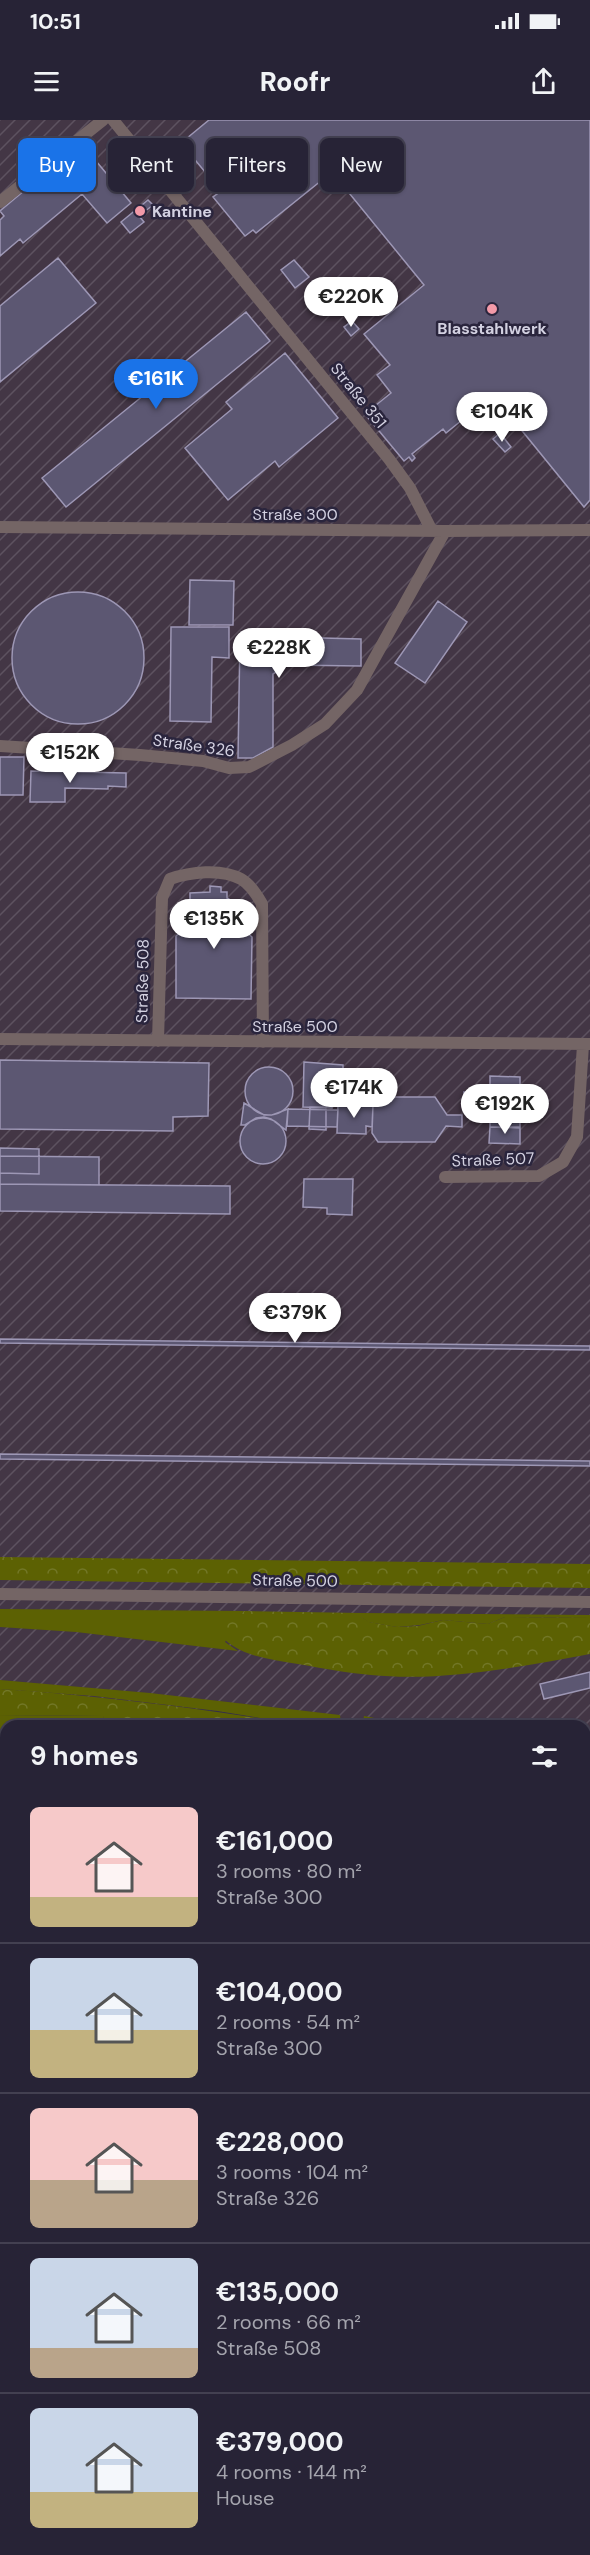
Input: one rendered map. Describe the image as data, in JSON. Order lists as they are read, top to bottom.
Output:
{
  "streets": {
    "street": [
      "Straße 351",
      "Straße 300",
      "Straße 326",
      "Straße 508",
      "Straße 500",
      "Straße 507"
    ]
  },
  "crossings": [
    ["Straße 351", "Straße 300"],
    ["Straße 300", "Straße 326"],
    ["Straße 508", "Straße 500"],
    ["Straße 500", "Straße 507"]
  ],
  "places": ["Kantine", "Blasstahlwerk"],
  "page": {
    "status": "10:51",
    "header": "Roofr",
    "chip": [
      "Buy",
      "Rent",
      "Filters",
      "New"
    ],
    "price": [
      "€220K",
      "€161K",
      "€104K",
      "€228K",
      "€152K",
      "€135K",
      "€174K",
      "€192K",
      "€379K"
    ],
    "heading": "9 homes",
    "list": [
      {
        "name": "€161,000",
        "note": "3 rooms · 80 m² · Straße 300"
      },
      {
        "name": "€104,000",
        "note": "2 rooms · 54 m² · Straße 300"
      },
      {
        "name": "€228,000",
        "note": "3 rooms · 104 m² · Straße 326"
      },
      {
        "name": "€135,000",
        "note": "2 rooms · 66 m² · Straße 508"
      },
      {
        "name": "€379,000",
        "note": "4 rooms · 144 m² · House"
      }
    ]
  }
}
